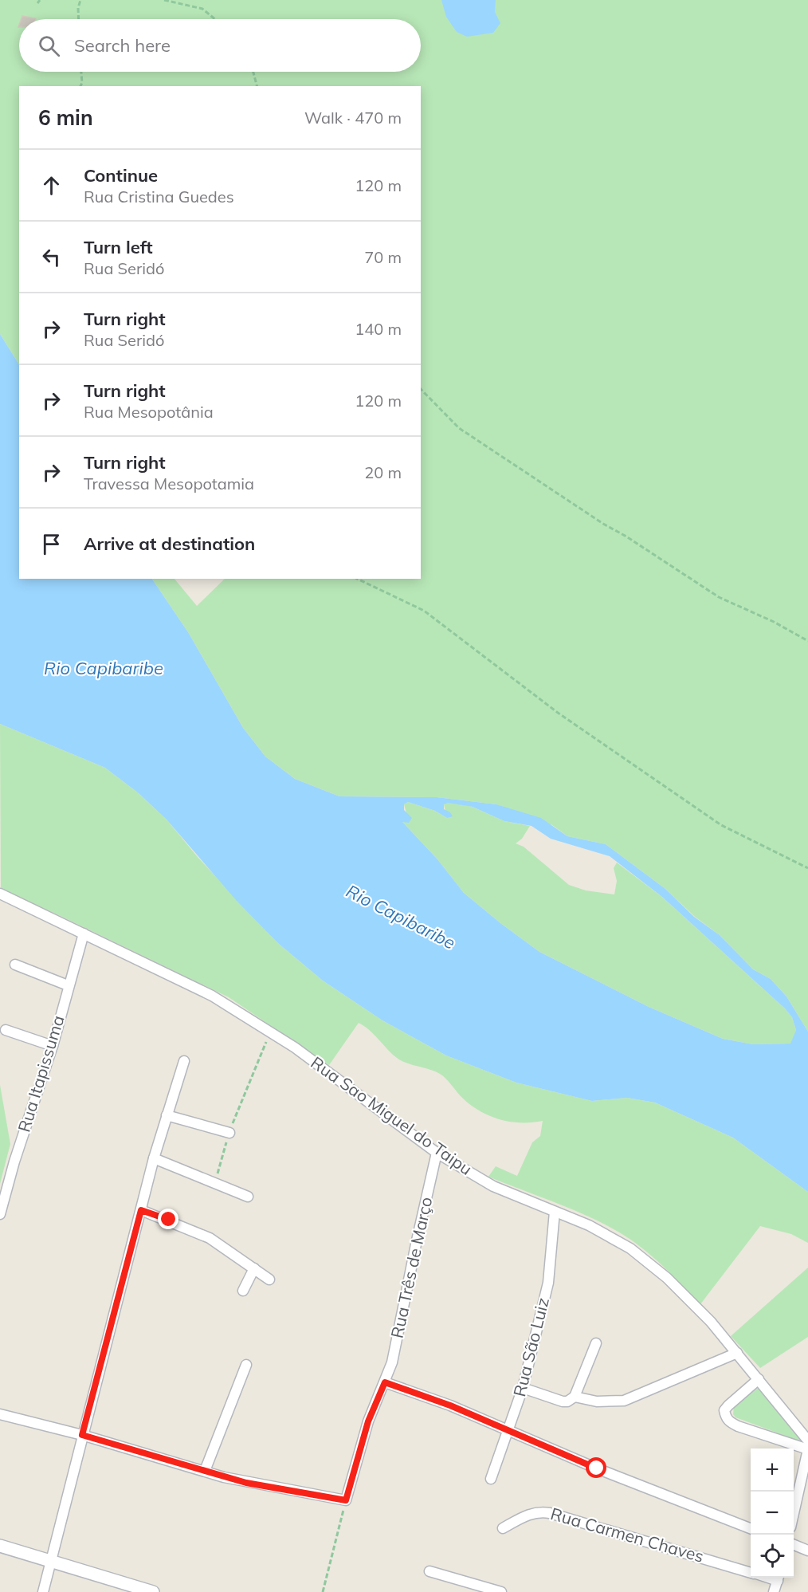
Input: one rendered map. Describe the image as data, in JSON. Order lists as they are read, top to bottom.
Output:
{
  "streets": {
    "street": [
      "Rua Itapissuma",
      "Rua Sao Miguel do Taipu",
      "Rua Três de Março",
      "Rua São Luiz",
      "Rua Carmen Chaves"
    ]
  },
  "crossings": [
    ["Rua Itapissuma", "Rua Sao Miguel do Taipu"],
    ["Rua Sao Miguel do Taipu", "Rua Três de Março"],
    ["Rua Sao Miguel do Taipu", "Rua São Luiz"]
  ],
  "water": ["Rio Capibaribe"],
  "page": {
    "search": "Search here",
    "heading": ["6 min", "Walk · 470 m"],
    "list": [
      ["Continue", "Rua Cristina Guedes", "120 m"],
      ["Turn left", "Rua Seridó", "70 m"],
      ["Turn right", "Rua Seridó", "140 m"],
      ["Turn right", "Rua Mesopotânia", "120 m"],
      ["Turn right", "Travessa Mesopotamia", "20 m"],
      "Arrive at destination"
    ],
    "map_buttons": ["+", "−"]
  }
}
